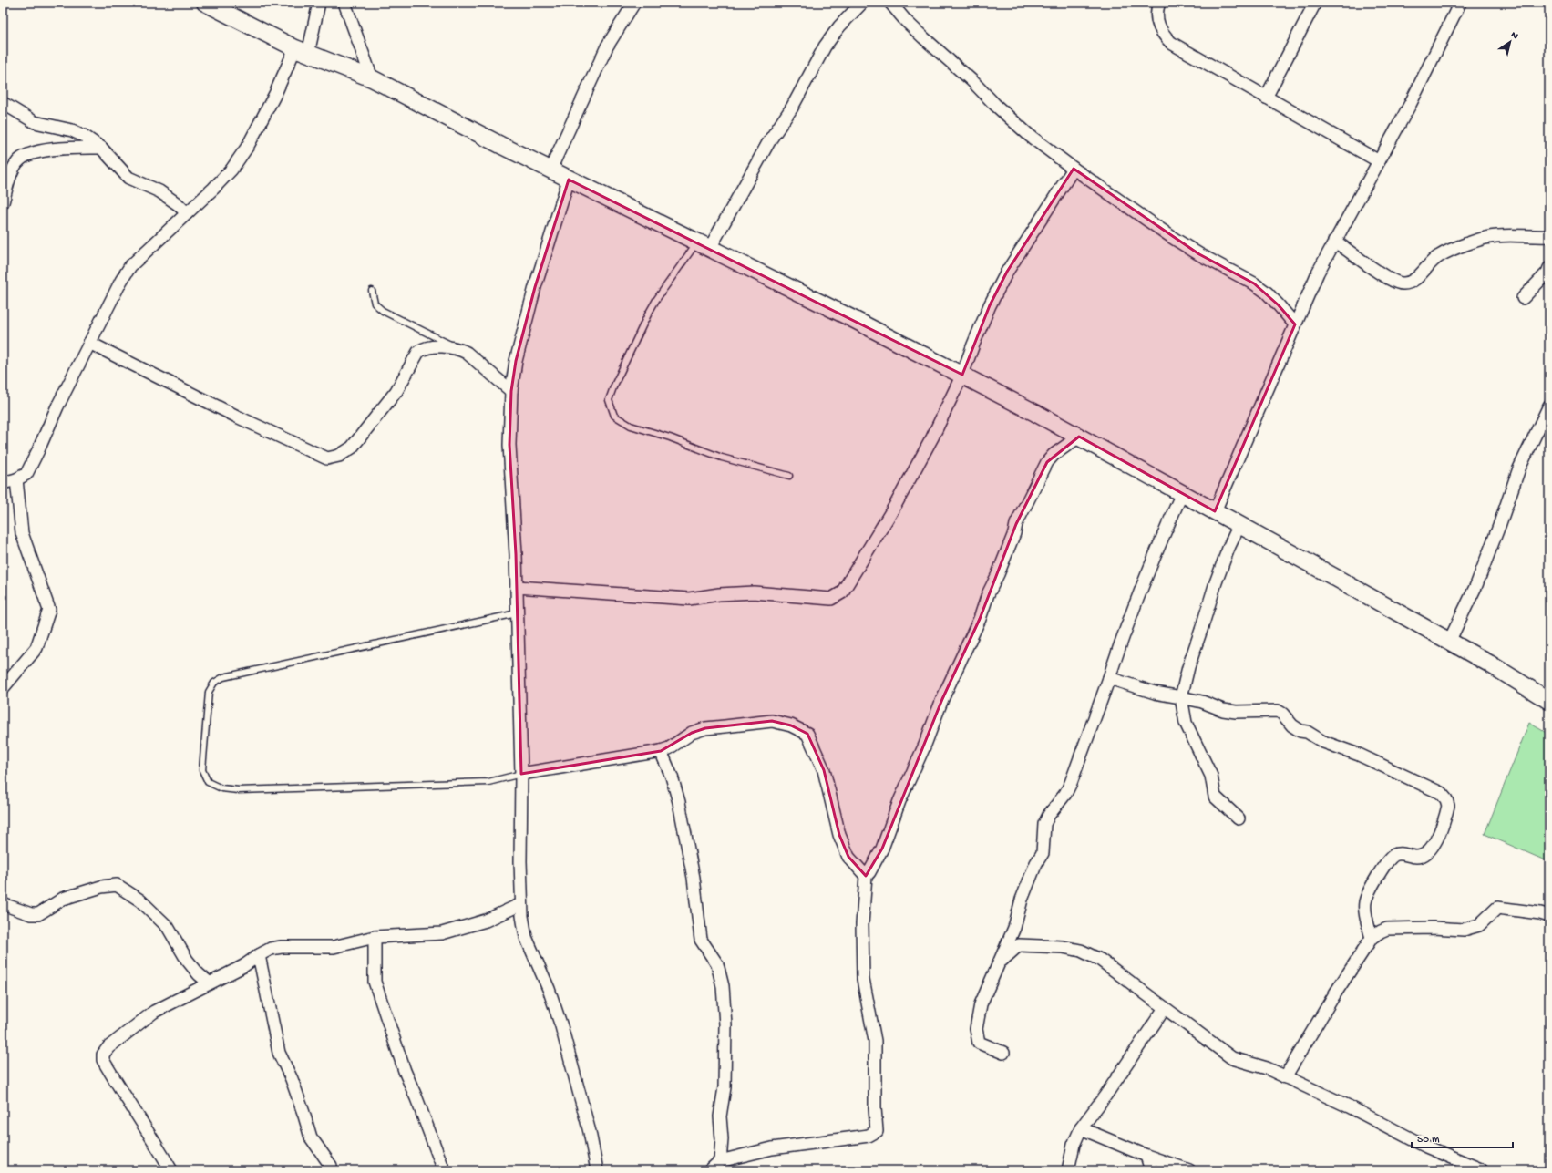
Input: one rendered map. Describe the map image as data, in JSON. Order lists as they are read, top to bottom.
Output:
{
  "scale_bar": "50 m",
  "north": "top right"
}
